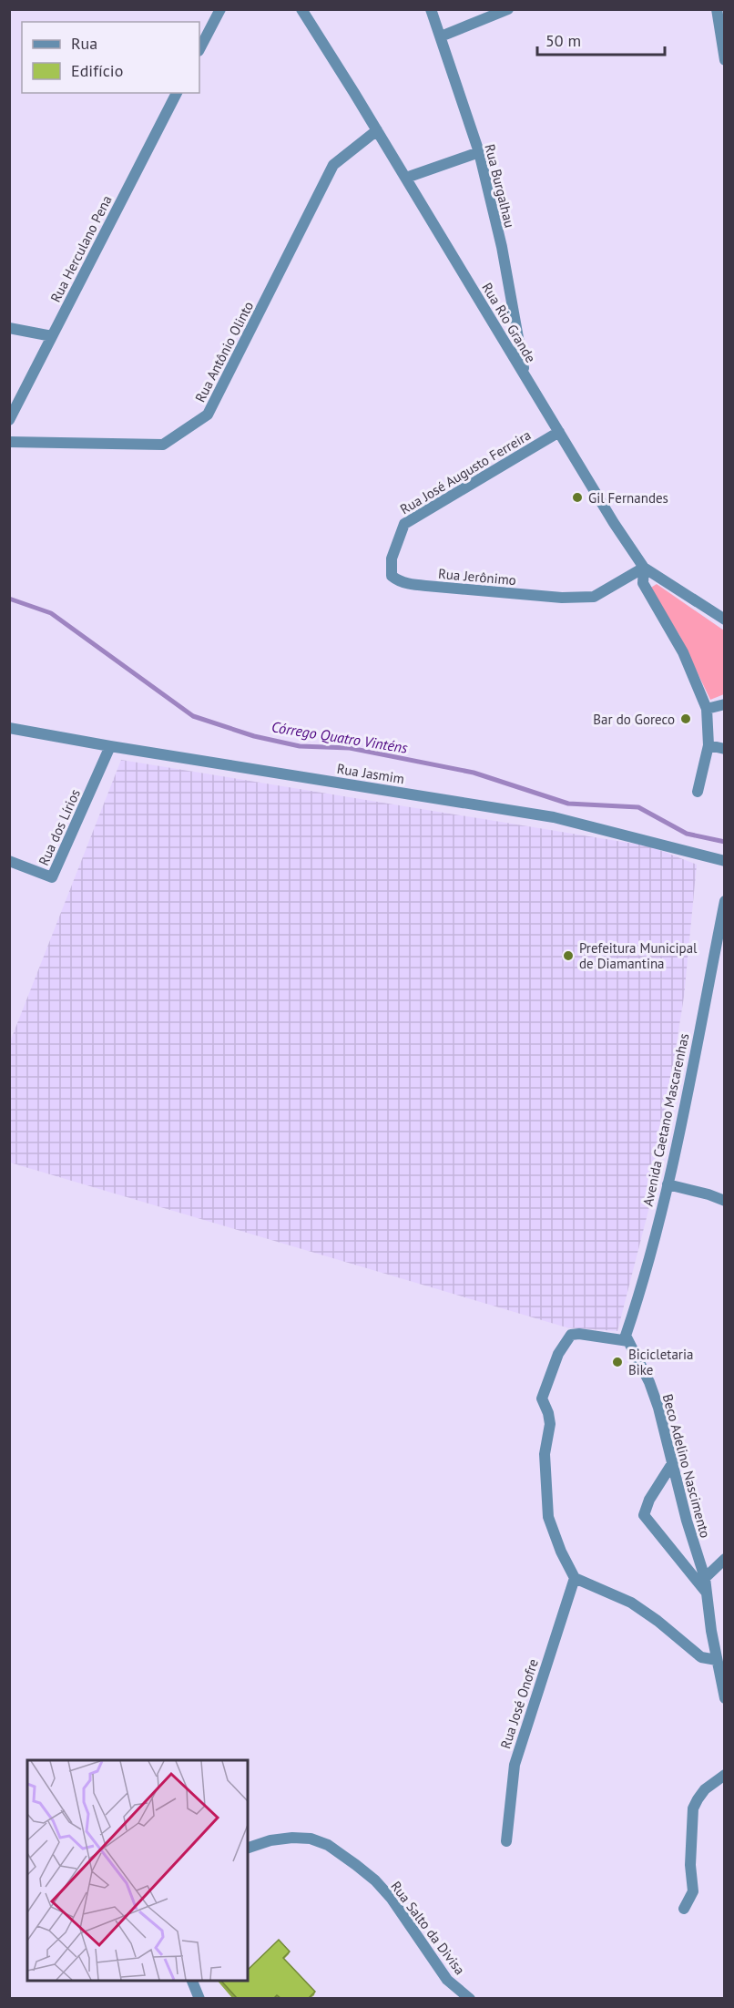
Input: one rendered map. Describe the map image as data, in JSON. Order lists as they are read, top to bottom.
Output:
{
  "streets": {
    "street": [
      "Rua Burgalhau",
      "Rua Herculano Pena",
      "Rua Rio Grande",
      "Rua Antônio Olinto",
      "Rua José Augusto Ferreira",
      "Rua Jerônimo",
      "Rua Jasmim",
      "Rua dos Lírios",
      "Avenida Caetano Mascarenhas",
      "Beco Adelino Nascimento",
      "Rua José Onofre",
      "Rua Salto da Divisa"
    ]
  },
  "crossings": [
    ["Rua Burgalhau", "Rua Rio Grande"],
    ["Rua Rio Grande", "Rua Antônio Olinto"],
    ["Rua Rio Grande", "Rua José Augusto Ferreira"],
    ["Rua Rio Grande", "Rua Jerônimo"],
    ["Rua José Augusto Ferreira", "Rua Jerônimo"],
    ["Rua Jasmim", "Rua dos Lírios"],
    ["Avenida Caetano Mascarenhas", "Beco Adelino Nascimento"]
  ],
  "water": ["Córrego Quatro Vinténs"],
  "places": [
    "Gil Fernandes",
    "Bar do Goreco",
    "Prefeitura Municipal de Diamantina",
    "Bicicletaria Bike"
  ],
  "legend": ["Rua", "Edifício"],
  "scale_bar": "50 m"
}
